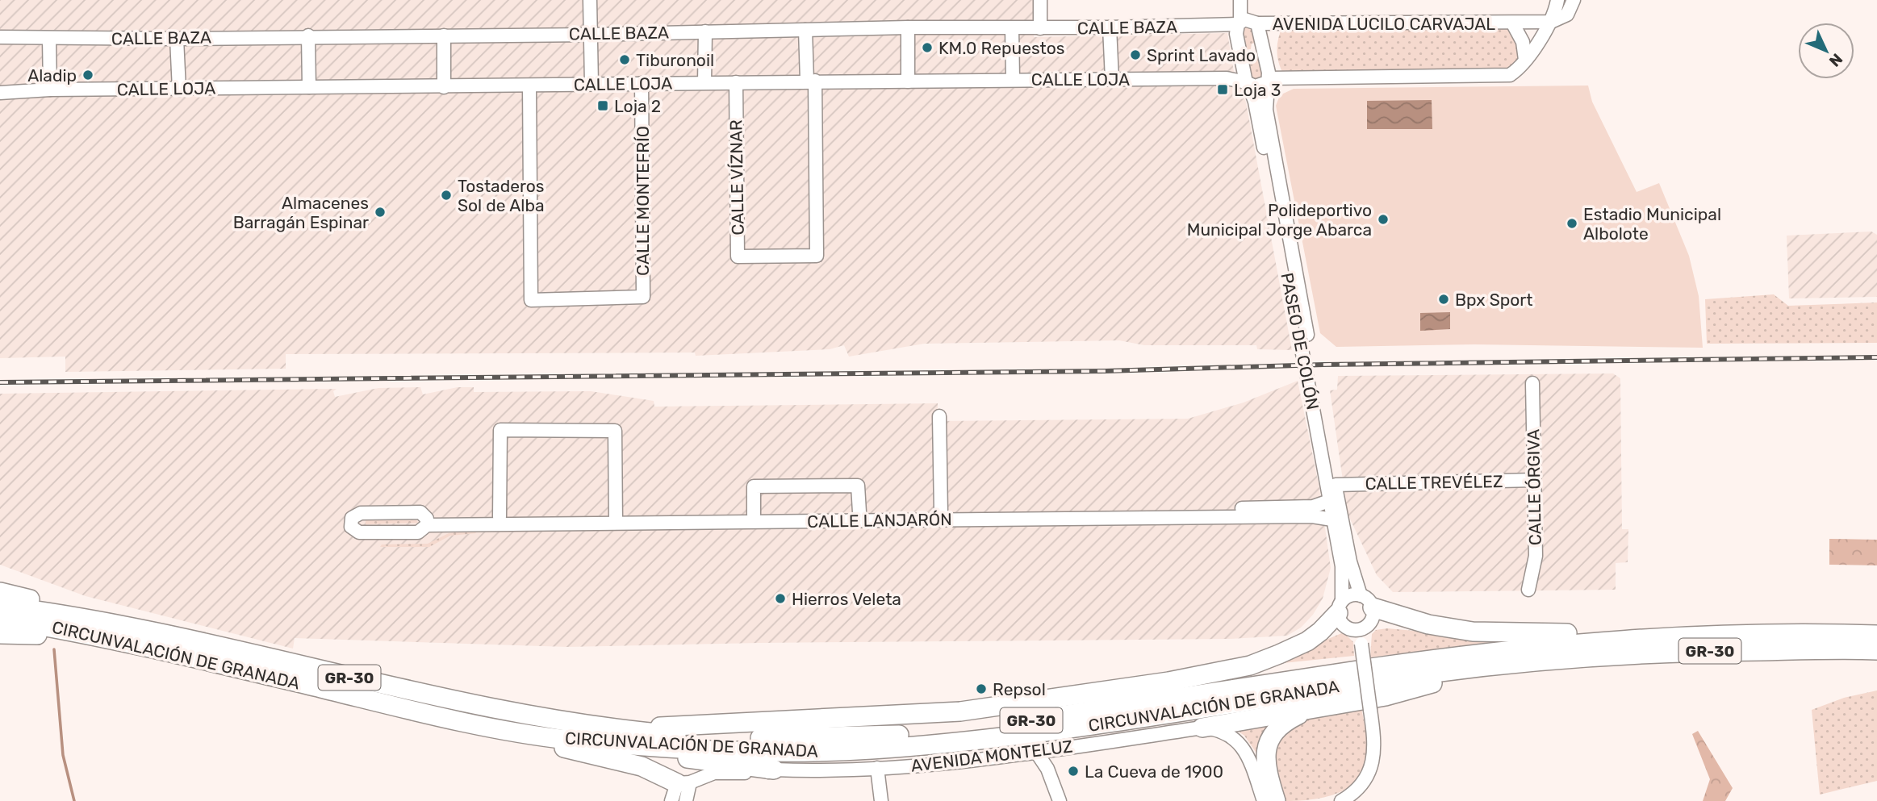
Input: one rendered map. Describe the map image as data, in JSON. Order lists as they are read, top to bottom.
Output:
{
  "streets": {
    "highway": ["GR-30", "CIRCUNVALACIÓN DE GRANADA"],
    "street": [
      "AVENIDA LUCILO CARVAJAL",
      "CALLE BAZA",
      "CALLE LOJA",
      "CALLE VÍZNAR",
      "CALLE MONTEFRÍO",
      "PASEO DE COLÓN",
      "CALLE TREVÉLEZ",
      "CALLE ÓRGIVA",
      "CALLE LANJARÓN",
      "AVENIDA MONTELUZ"
    ]
  },
  "crossings": [
    ["AVENIDA LUCILO CARVAJAL", "CALLE BAZA"],
    ["AVENIDA LUCILO CARVAJAL", "PASEO DE COLÓN"],
    ["CALLE BAZA", "PASEO DE COLÓN"],
    ["CALLE LOJA", "CALLE VÍZNAR"],
    ["CALLE LOJA", "CALLE MONTEFRÍO"],
    ["CALLE LOJA", "PASEO DE COLÓN"],
    ["PASEO DE COLÓN", "CALLE TREVÉLEZ"],
    ["PASEO DE COLÓN", "CALLE LANJARÓN"],
    ["CALLE TREVÉLEZ", "CALLE ÓRGIVA"]
  ],
  "places": {
    "other": [
      "KM.0 Repuestos",
      "Sprint Lavado",
      "Tiburonoil",
      "Aladip",
      "Tostaderos Sol de Alba",
      "Almacenes Barragán Espinar",
      "Polideportivo Municipal Jorge Abarca",
      "Estadio Municipal Albolote",
      "Bpx Sport",
      "Hierros Veleta",
      "Repsol",
      "La Cueva de 1900"
    ],
    "transit": ["Loja 3", "Loja 2"]
  },
  "north": "bottom right"
}
